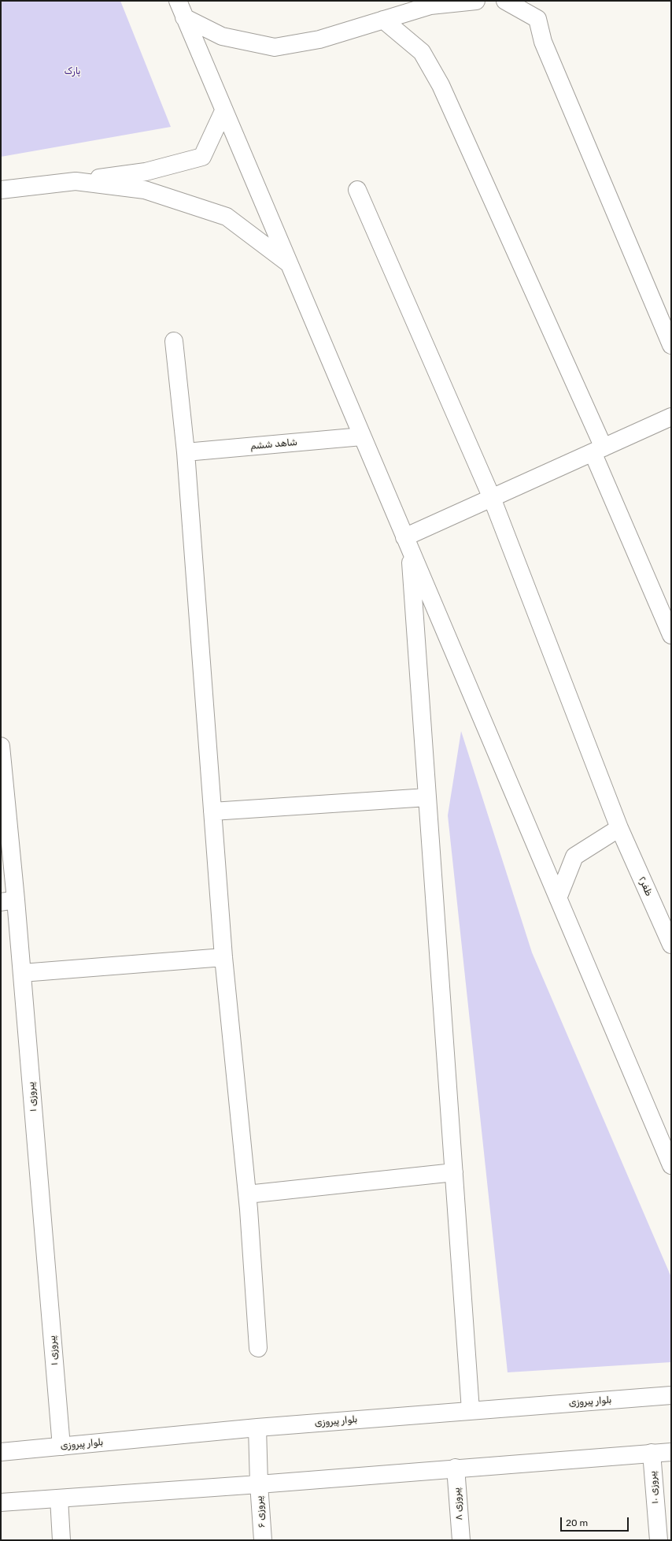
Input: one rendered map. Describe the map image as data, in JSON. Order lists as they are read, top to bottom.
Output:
{
  "streets": {
    "street": [
      "شاهد ششم",
      "ظفر۲",
      "پیروزی ۱",
      "بلوار پیروزی",
      "پیروزی ۱۰",
      "پیروزی ۸",
      "پیروزی ۶"
    ]
  },
  "crossings": [
    ["پیروزی ۱", "بلوار پیروزی"],
    ["بلوار پیروزی", "پیروزی ۶"]
  ],
  "parks": ["پارک"],
  "scale_bar": "20 m"
}
